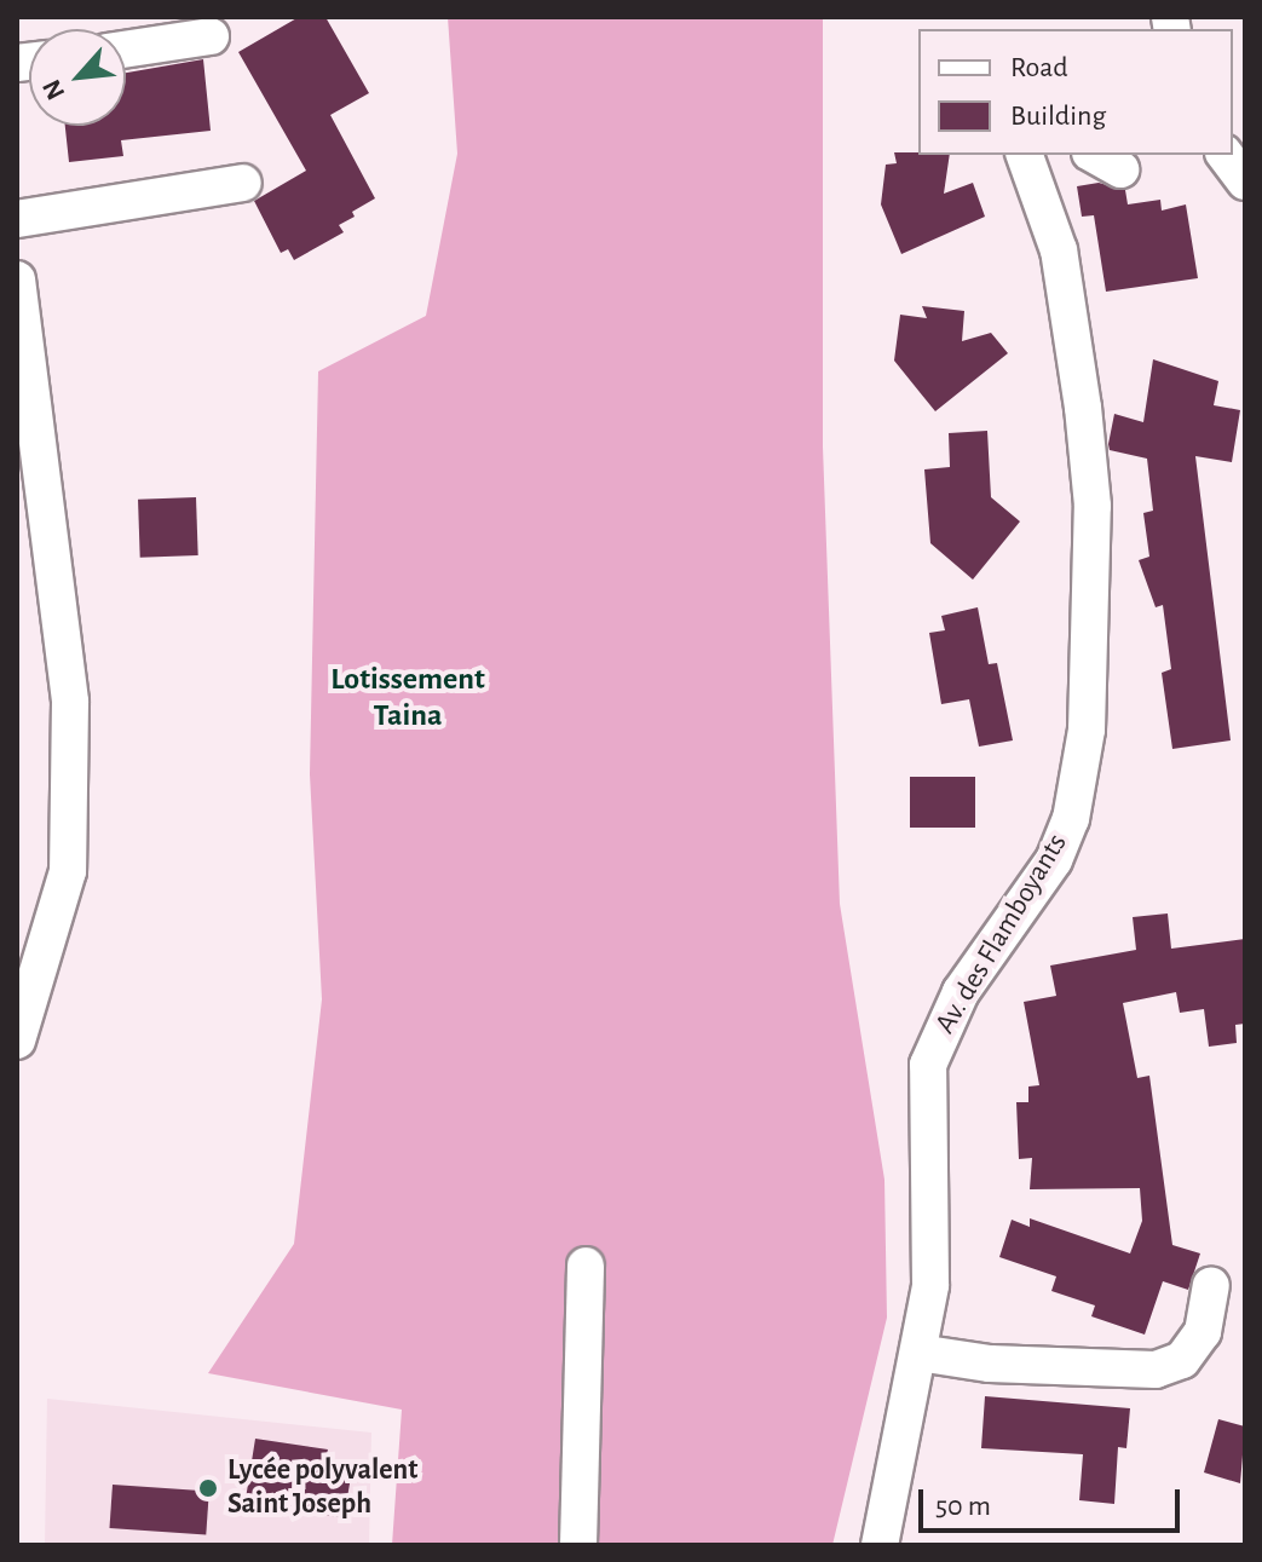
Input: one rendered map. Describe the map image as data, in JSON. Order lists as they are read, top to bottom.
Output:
{
  "streets": {
    "street": ["Av. des Flamboyants"]
  },
  "districts": ["Lotissement Taina"],
  "places": ["Lycée polyvalent Saint Joseph"],
  "legend": ["Road", "Building"],
  "scale_bar": "50 m",
  "north": "bottom left"
}
